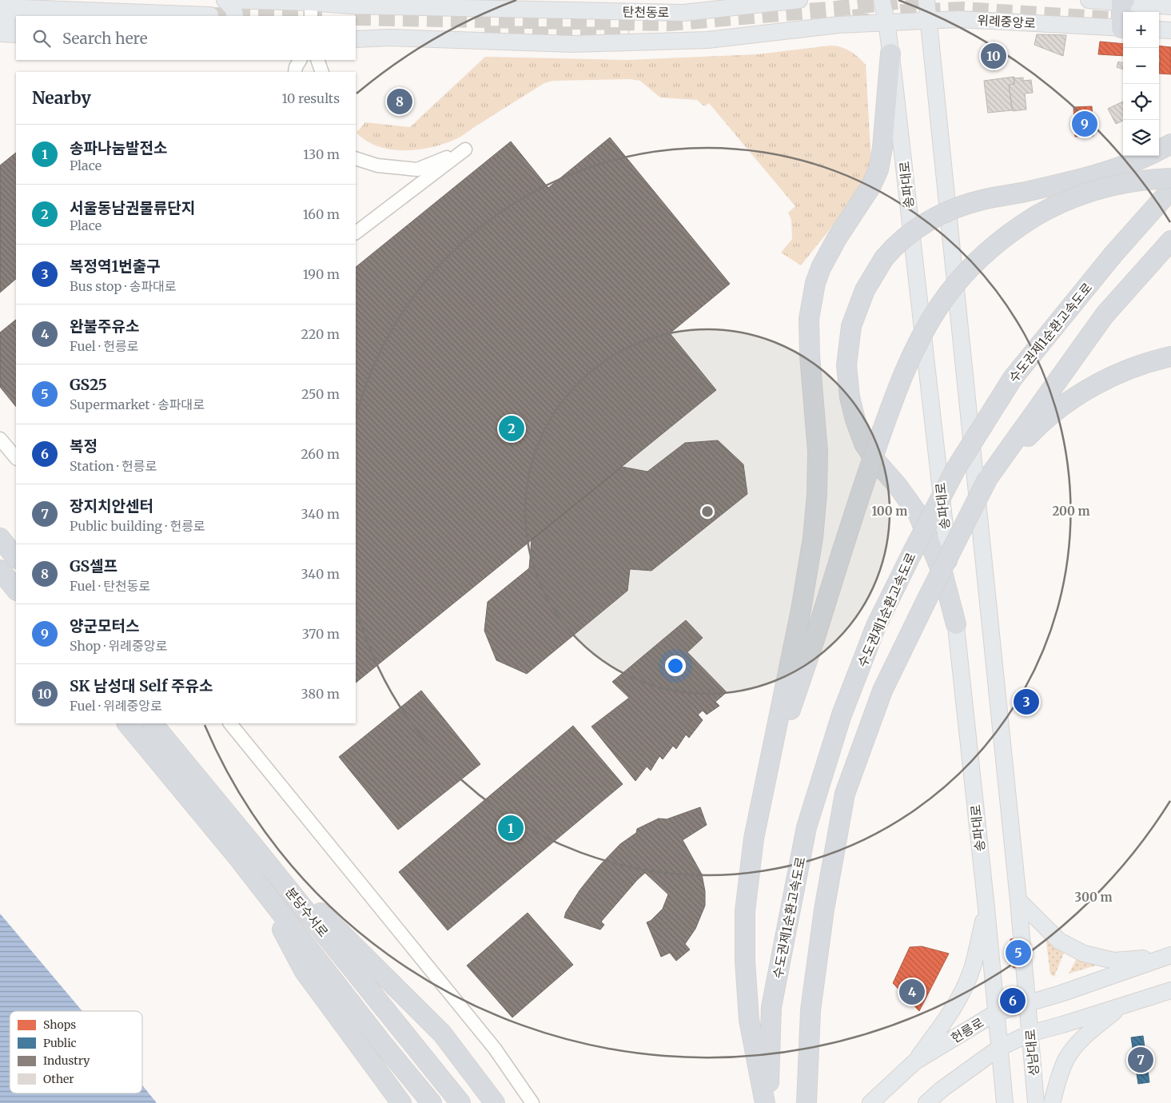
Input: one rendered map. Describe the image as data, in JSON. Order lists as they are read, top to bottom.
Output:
{
  "streets": {
    "highway": ["수도권제1순환고속도로", "분당수서로"],
    "main road": [
      "탄천동로",
      "위례중앙로",
      "송파대로",
      "헌릉로",
      "성남대로"
    ]
  },
  "crossings": [
    ["위례중앙로", "송파대로"],
    ["송파대로", "헌릉로"],
    ["헌릉로", "성남대로"]
  ],
  "legend": [
    "Shops",
    "Public",
    "Industry",
    "Other"
  ],
  "page": {
    "map_buttons": ["+", "−"],
    "search": "Search here",
    "pins": [
      "10",
      "8",
      "9",
      "2",
      "3",
      "1",
      "5",
      "4",
      "6",
      "7"
    ],
    "heading": ["Nearby", "10 results"],
    "list": [
      {
        "mark": "1",
        "name": "송파나눔발전소",
        "note": "Place",
        "value": "130 m"
      },
      {
        "mark": "2",
        "name": "서울동남권물류단지",
        "note": "Place",
        "value": "160 m"
      },
      {
        "mark": "3",
        "name": "복정역1번출구",
        "note": "Bus stop · 송파대로",
        "value": "190 m"
      },
      {
        "mark": "4",
        "name": "완불주유소",
        "note": "Fuel · 헌릉로",
        "value": "220 m"
      },
      {
        "mark": "5",
        "name": "GS25",
        "note": "Supermarket · 송파대로",
        "value": "250 m"
      },
      {
        "mark": "6",
        "name": "복정",
        "note": "Station · 헌릉로",
        "value": "260 m"
      },
      {
        "mark": "7",
        "name": "장지치안센터",
        "note": "Public building · 헌릉로",
        "value": "340 m"
      },
      {
        "mark": "8",
        "name": "GS셀프",
        "note": "Fuel · 탄천동로",
        "value": "340 m"
      },
      {
        "mark": "9",
        "name": "양군모터스",
        "note": "Shop · 위례중앙로",
        "value": "370 m"
      },
      {
        "mark": "10",
        "name": "SK 남성대 Self 주유소",
        "note": "Fuel · 위례중앙로",
        "value": "380 m"
      }
    ]
  },
  "rings": ["100 m", "200 m", "300 m"]
}
